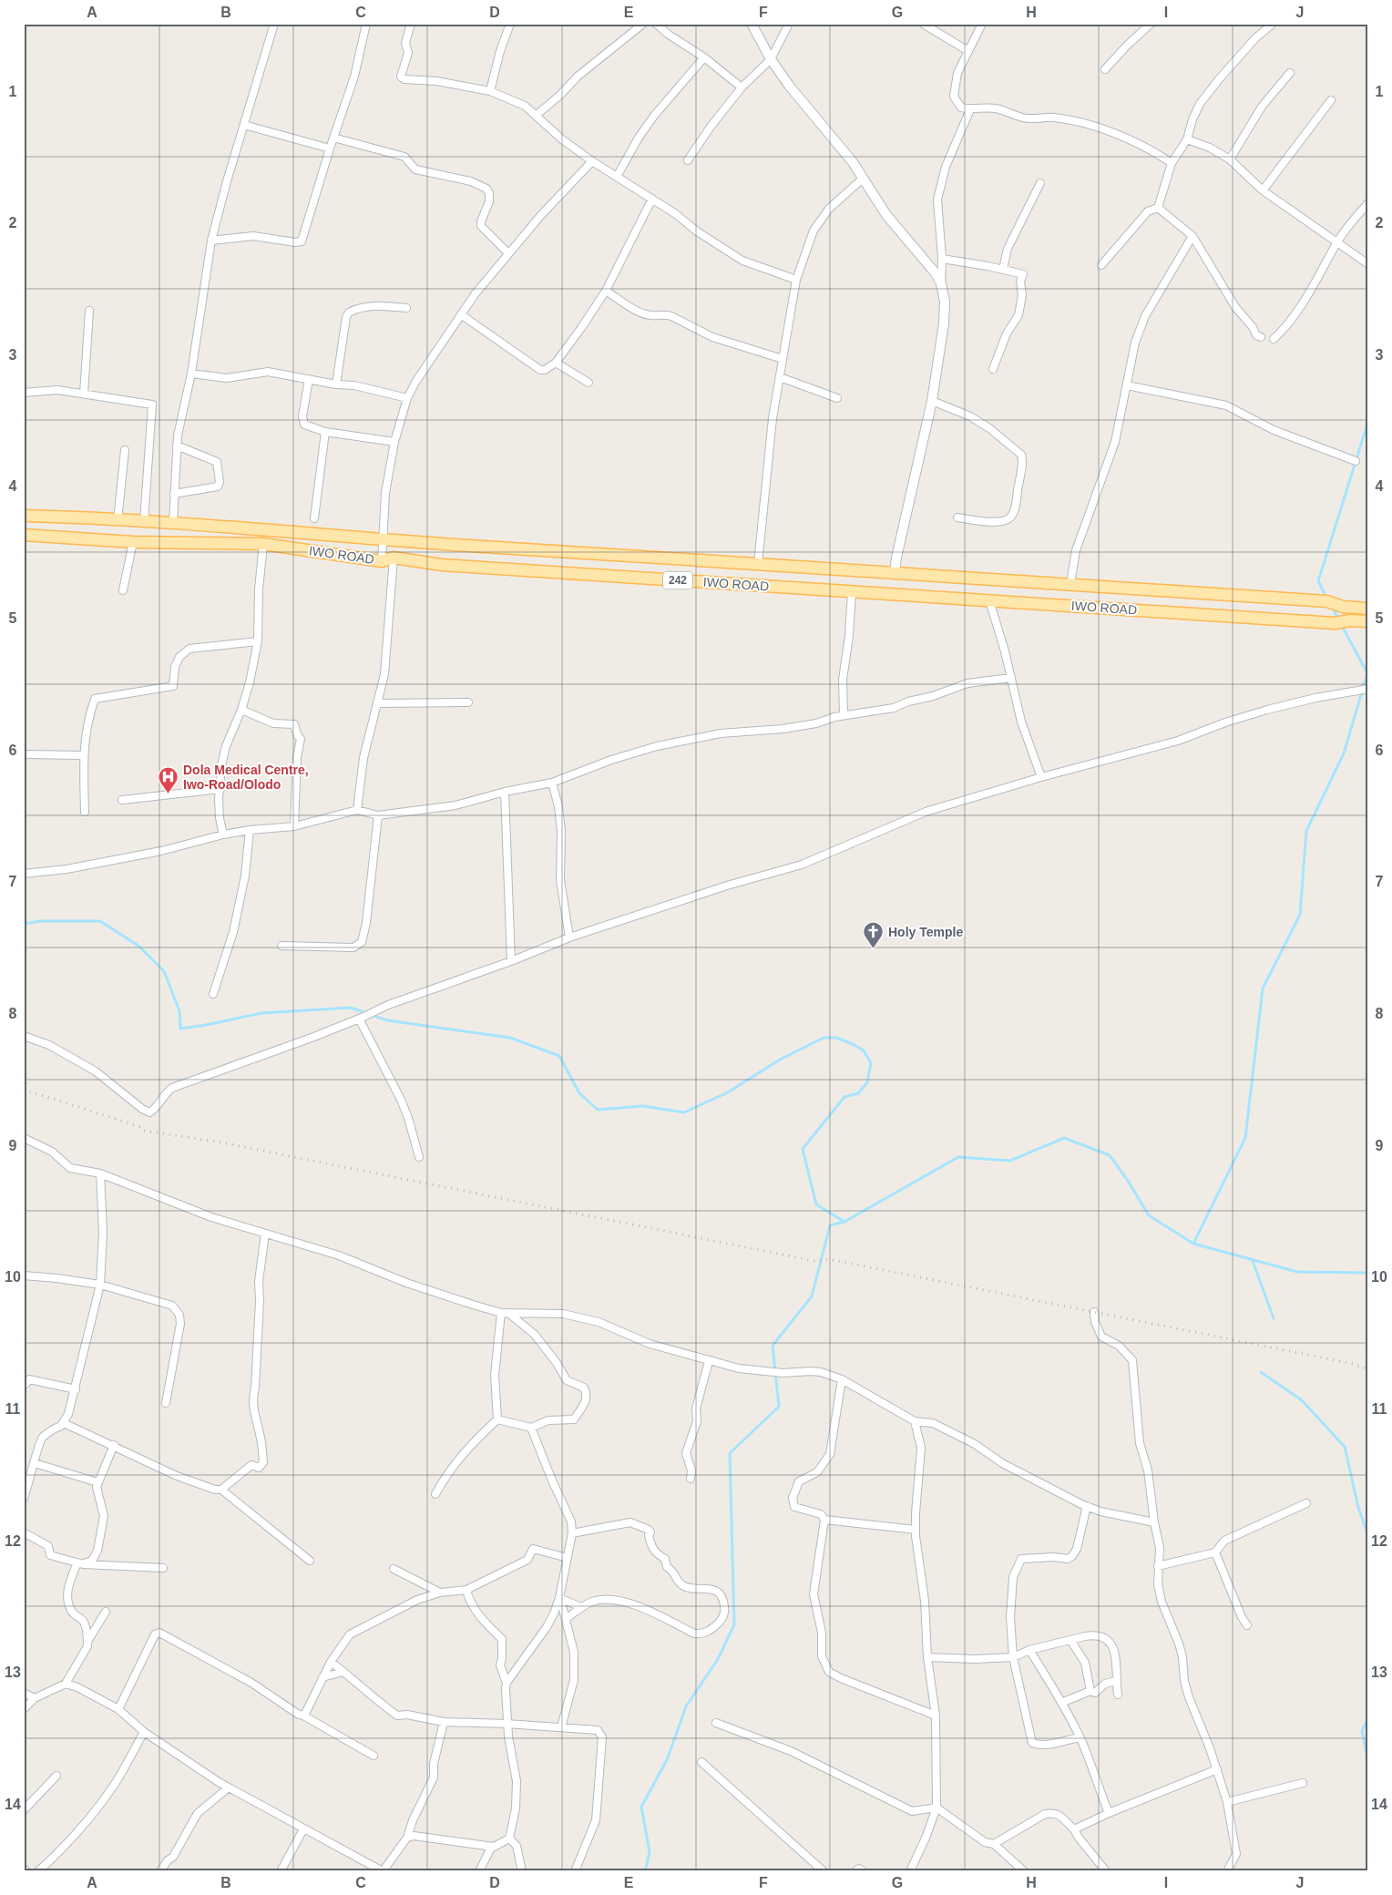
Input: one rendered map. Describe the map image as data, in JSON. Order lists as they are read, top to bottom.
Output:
{
  "streets": {
    "main road": ["IWO ROAD", "242"]
  },
  "places": {
    "hospital": ["Dola Medical Centre, Iwo-Road/Olodo"],
    "church": ["Holy Temple"]
  },
  "grid": {
    "columns": [
      "A",
      "B",
      "C",
      "D",
      "E",
      "F",
      "G",
      "H",
      "I",
      "J"
    ],
    "rows": [
      "1",
      "2",
      "3",
      "4",
      "5",
      "6",
      "7",
      "8",
      "9",
      "10",
      "11",
      "12",
      "13",
      "14"
    ]
  }
}
